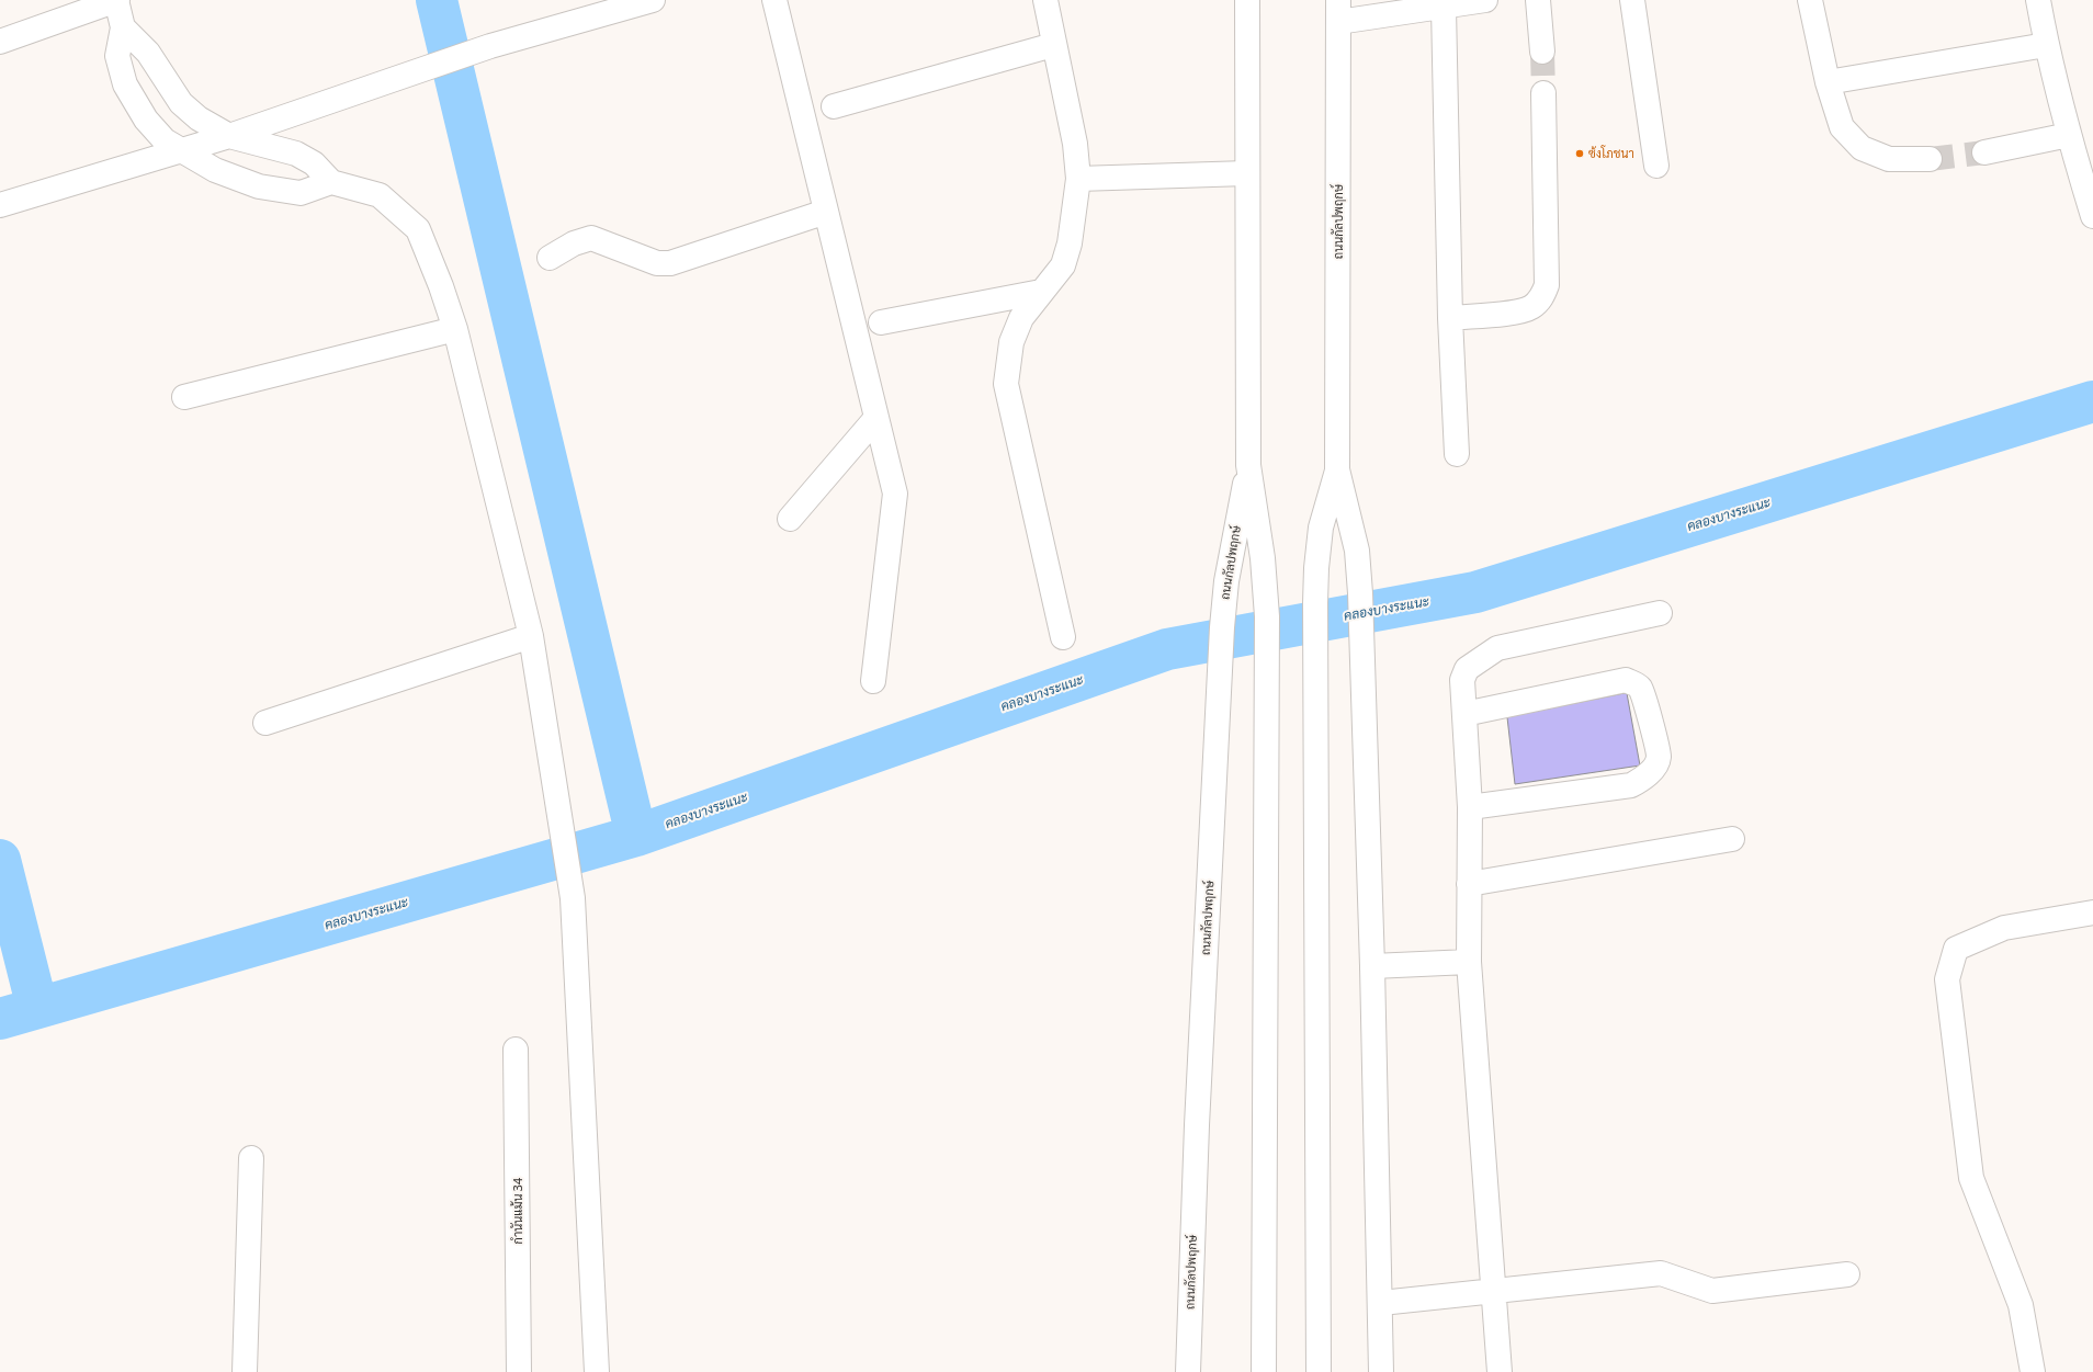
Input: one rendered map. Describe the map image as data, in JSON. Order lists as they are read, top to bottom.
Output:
{
  "streets": {
    "street": ["ถนนกัลปพฤกษ์", "กำนันแม้น 34"]
  },
  "water": ["คลองบางระแนะ"],
  "places": ["ซ้งโภชนา"]
}
